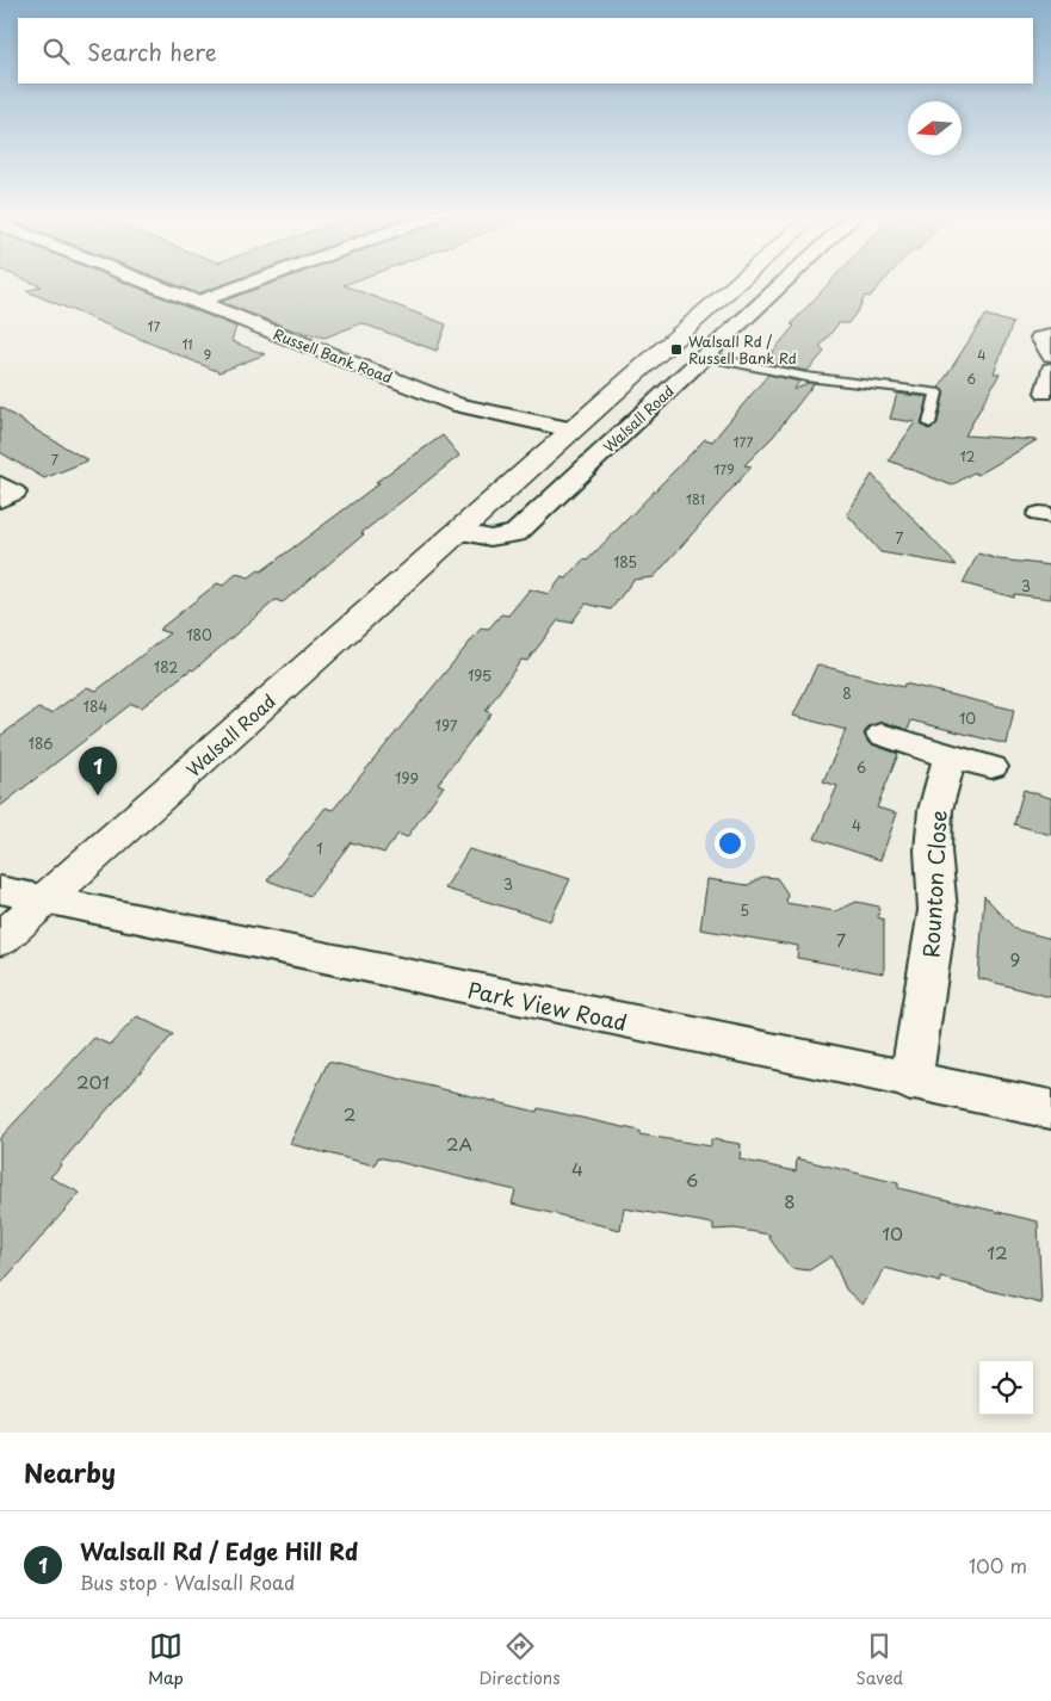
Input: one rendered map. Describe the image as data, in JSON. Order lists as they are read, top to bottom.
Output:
{
  "streets": {
    "main road": ["Walsall Road"],
    "street": ["Russell Bank Road", "Rounton Close", "Park View Road"]
  },
  "crossings": [
    ["Russell Bank Road", "Walsall Road"],
    ["Walsall Road", "Park View Road"],
    ["Rounton Close", "Park View Road"]
  ],
  "places": {
    "transit": ["Walsall Rd / Russell Bank Rd"]
  },
  "house_numbers": [
    "17",
    "11",
    "9",
    "4",
    "6",
    "177",
    "12",
    "7",
    "179",
    "181",
    "7",
    "185",
    "3",
    "180",
    "182",
    "195",
    "8",
    "184",
    "10",
    "197",
    "186",
    "6",
    "199",
    "4",
    "1",
    "3",
    "5",
    "7",
    "9",
    "201",
    "2",
    "2A",
    "4",
    "6",
    "8",
    "10",
    "12"
  ],
  "north": "left",
  "page": {
    "search": "Search here",
    "pins": "1",
    "heading": "Nearby",
    "list": [
      {
        "mark": "1",
        "name": "Walsall Rd / Edge Hill Rd",
        "note": "Bus stop · Walsall Road",
        "value": "100 m"
      }
    ],
    "nav": ["Map", "Directions", "Saved"]
  }
}
